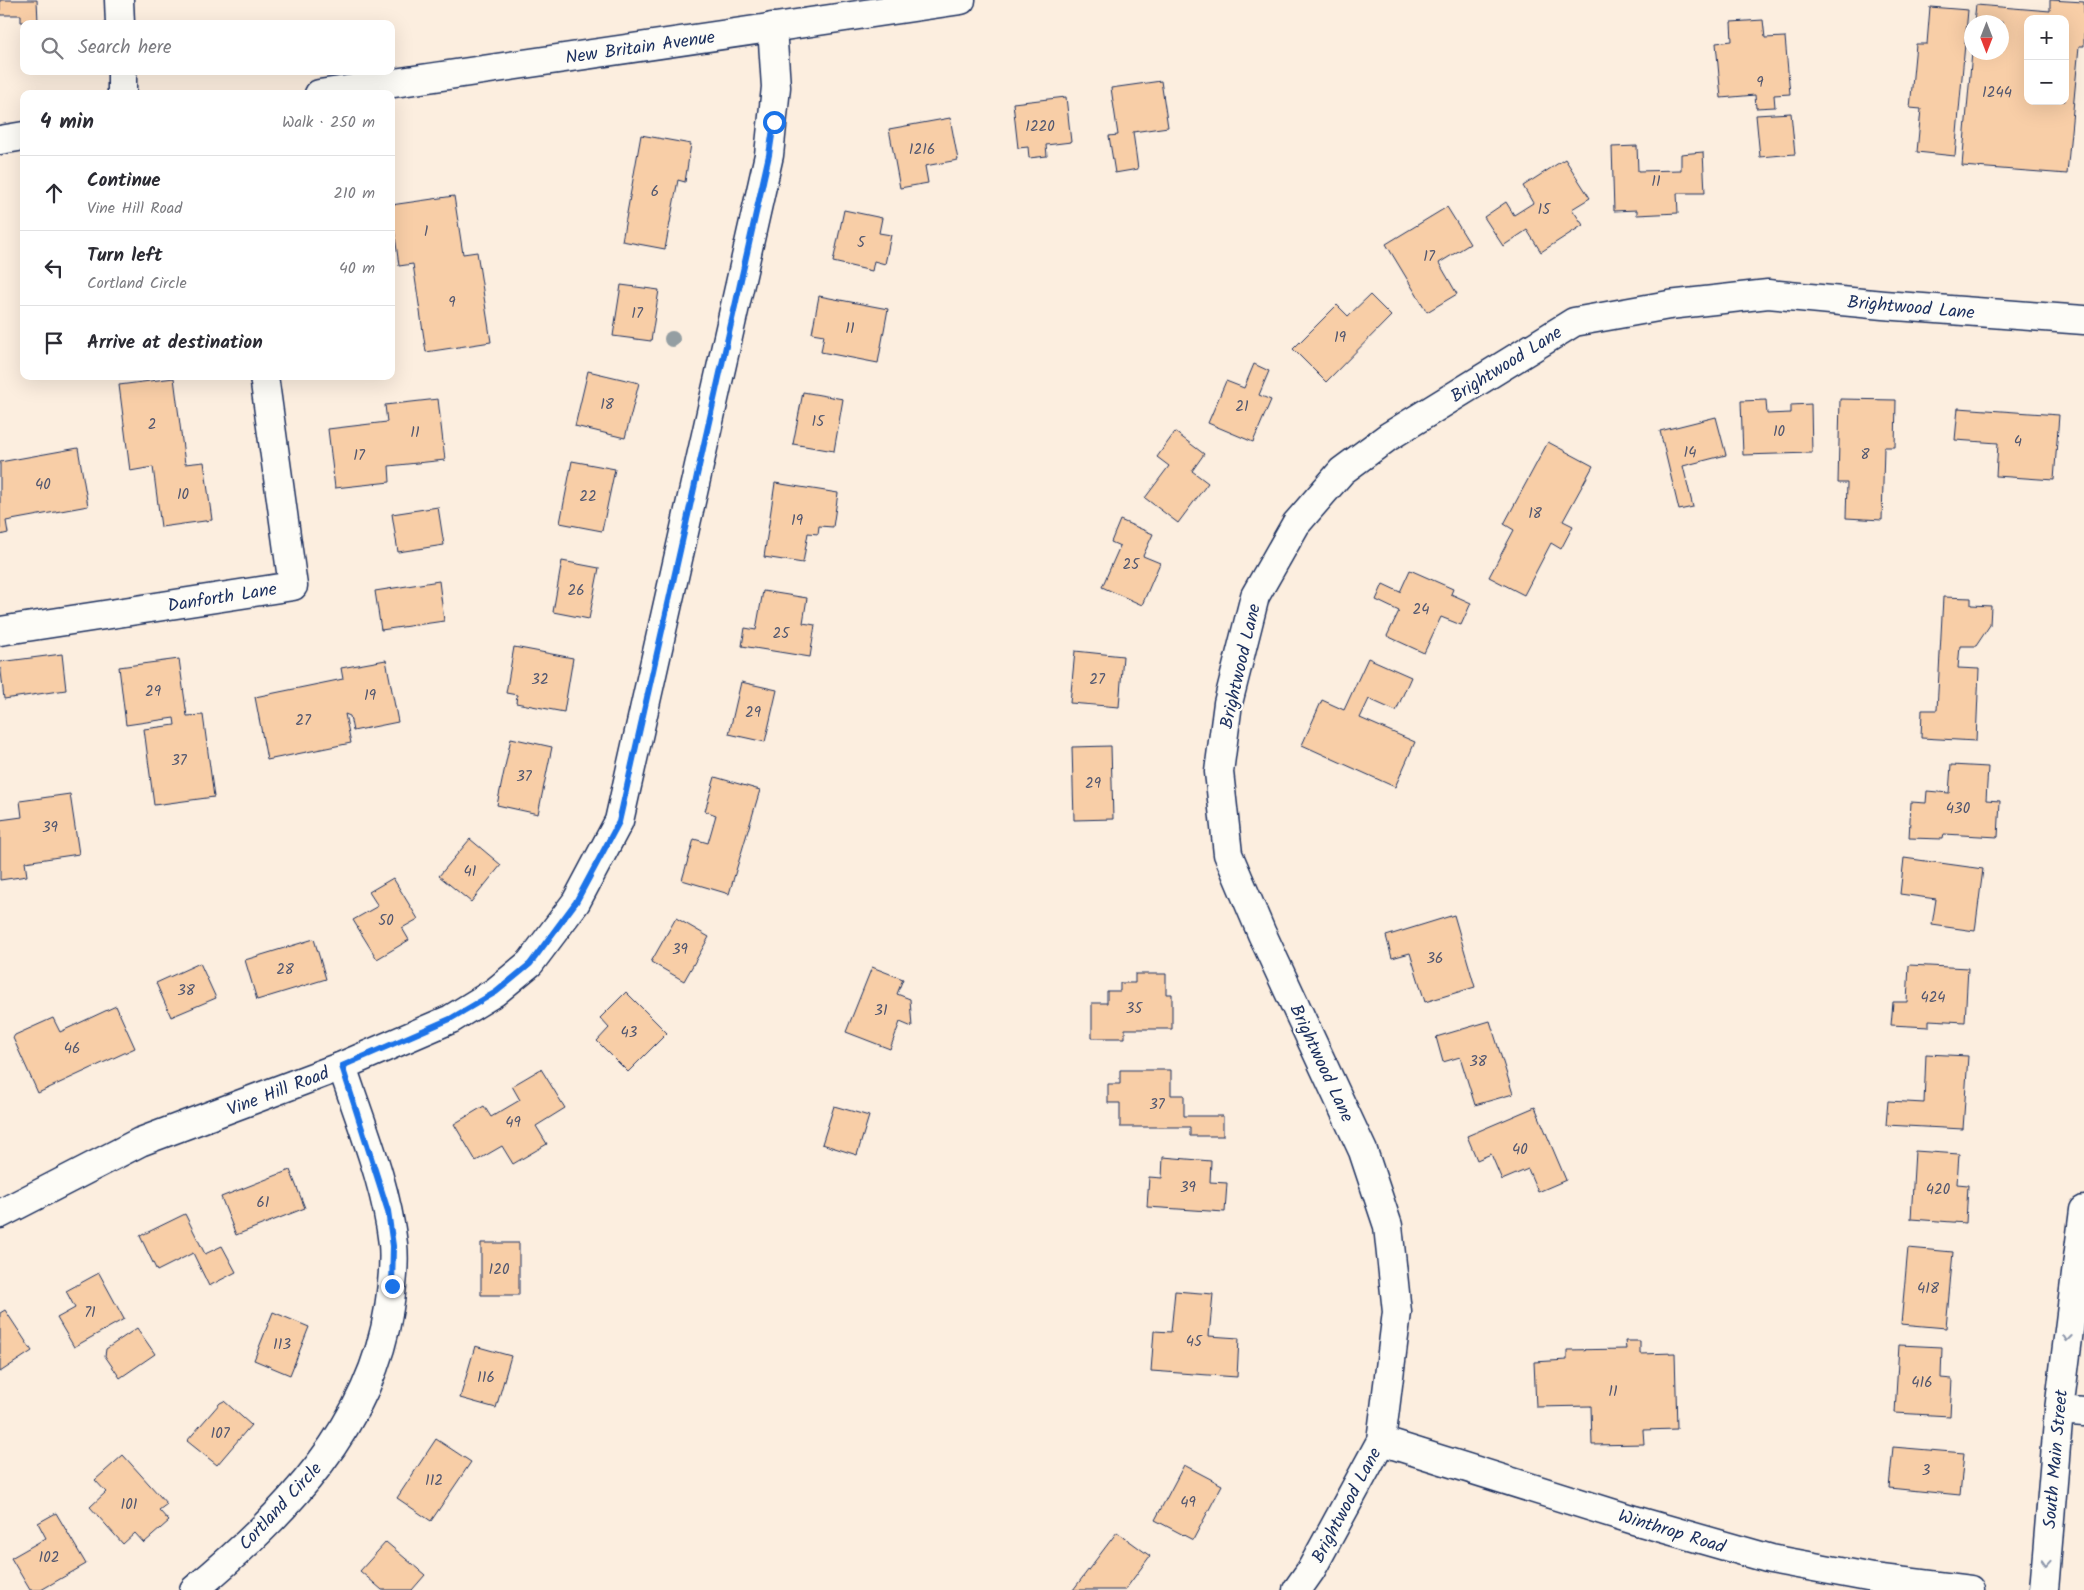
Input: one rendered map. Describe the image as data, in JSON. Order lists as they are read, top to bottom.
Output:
{
  "streets": {
    "street": [
      "New Britain Avenue",
      "Brightwood Lane",
      "Danforth Lane",
      "Vine Hill Road",
      "South Main Street",
      "Cortland Circle",
      "Winthrop Road"
    ]
  },
  "crossings": [
    ["New Britain Avenue", "Vine Hill Road"],
    ["Brightwood Lane", "Winthrop Road"],
    ["Vine Hill Road", "Cortland Circle"]
  ],
  "one_way": ["South Main Street"],
  "house_numbers": [
    "9",
    "1244",
    "1220",
    "1216",
    "11",
    "6",
    "15",
    "1",
    "5",
    "17",
    "9",
    "17",
    "11",
    "19",
    "18",
    "21",
    "15",
    "2",
    "10",
    "11",
    "4",
    "14",
    "8",
    "17",
    "40",
    "10",
    "22",
    "18",
    "19",
    "25",
    "26",
    "24",
    "25",
    "32",
    "27",
    "29",
    "19",
    "29",
    "27",
    "37",
    "37",
    "29",
    "430",
    "39",
    "41",
    "50",
    "39",
    "36",
    "28",
    "38",
    "424",
    "35",
    "31",
    "43",
    "46",
    "38",
    "37",
    "49",
    "40",
    "39",
    "420",
    "61",
    "120",
    "418",
    "71",
    "45",
    "113",
    "116",
    "416",
    "11",
    "107",
    "3",
    "112",
    "49",
    "101",
    "102"
  ],
  "north": "bottom",
  "page": {
    "map_buttons": ["+", "−"],
    "search": "Search here",
    "heading": ["4 min", "Walk · 250 m"],
    "list": [
      ["Continue", "Vine Hill Road", "210 m"],
      ["Turn left", "Cortland Circle", "40 m"],
      "Arrive at destination"
    ]
  }
}
